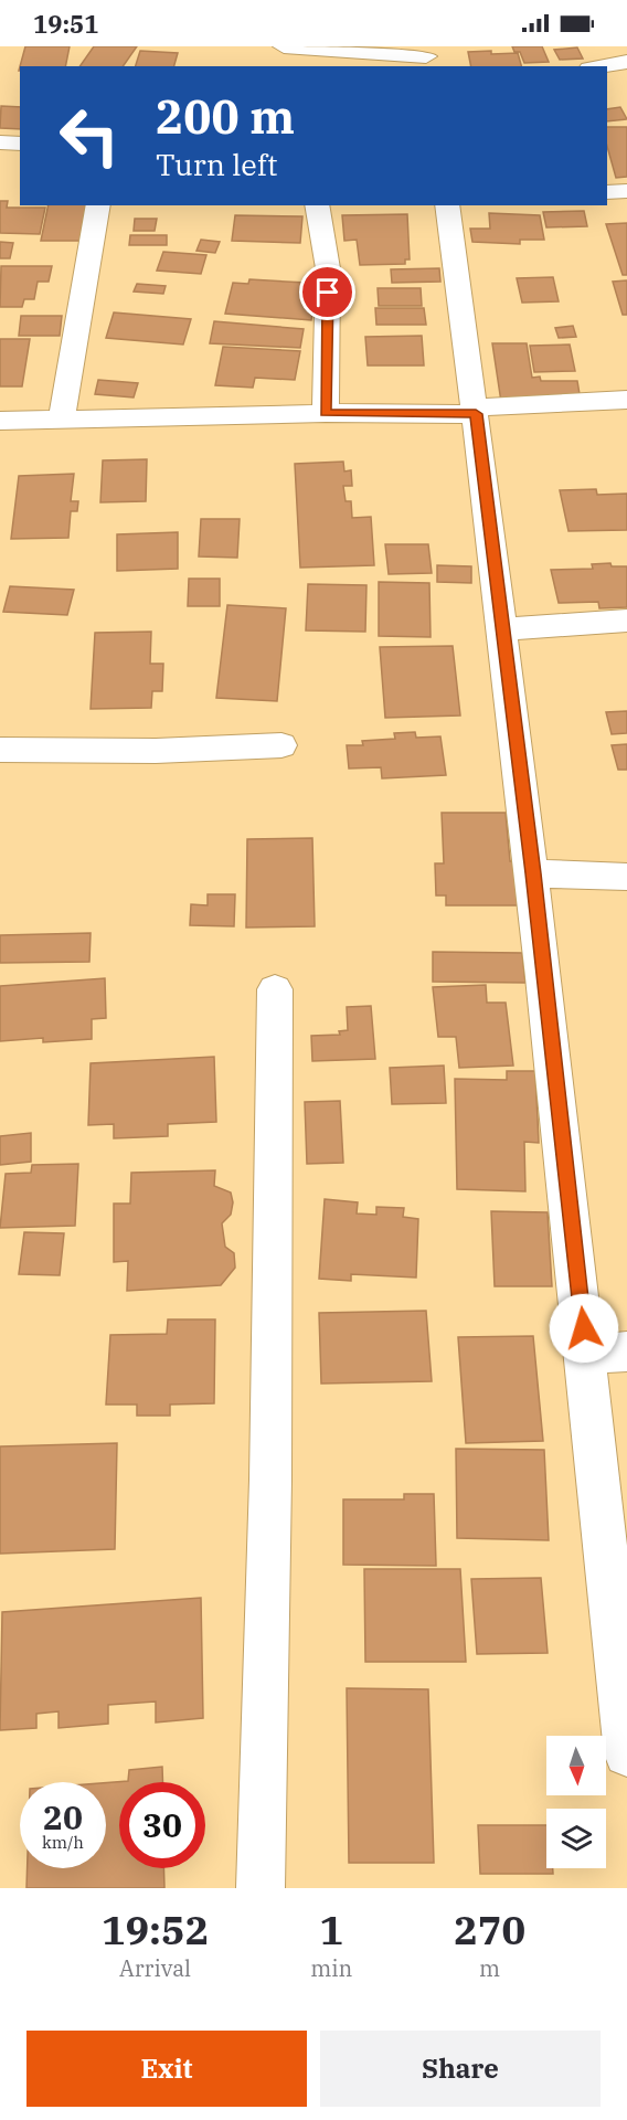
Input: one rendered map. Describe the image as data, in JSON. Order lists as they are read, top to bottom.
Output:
{
  "north": "bottom",
  "page": {
    "status": "19:51",
    "turn": ["200 m", "Turn left"],
    "speed": "20 km/h",
    "limit": "30",
    "eta": [
      "19:52",
      "Arrival",
      "1",
      "min",
      "270",
      "m"
    ],
    "buttons": ["Exit", "Share"]
  }
}
